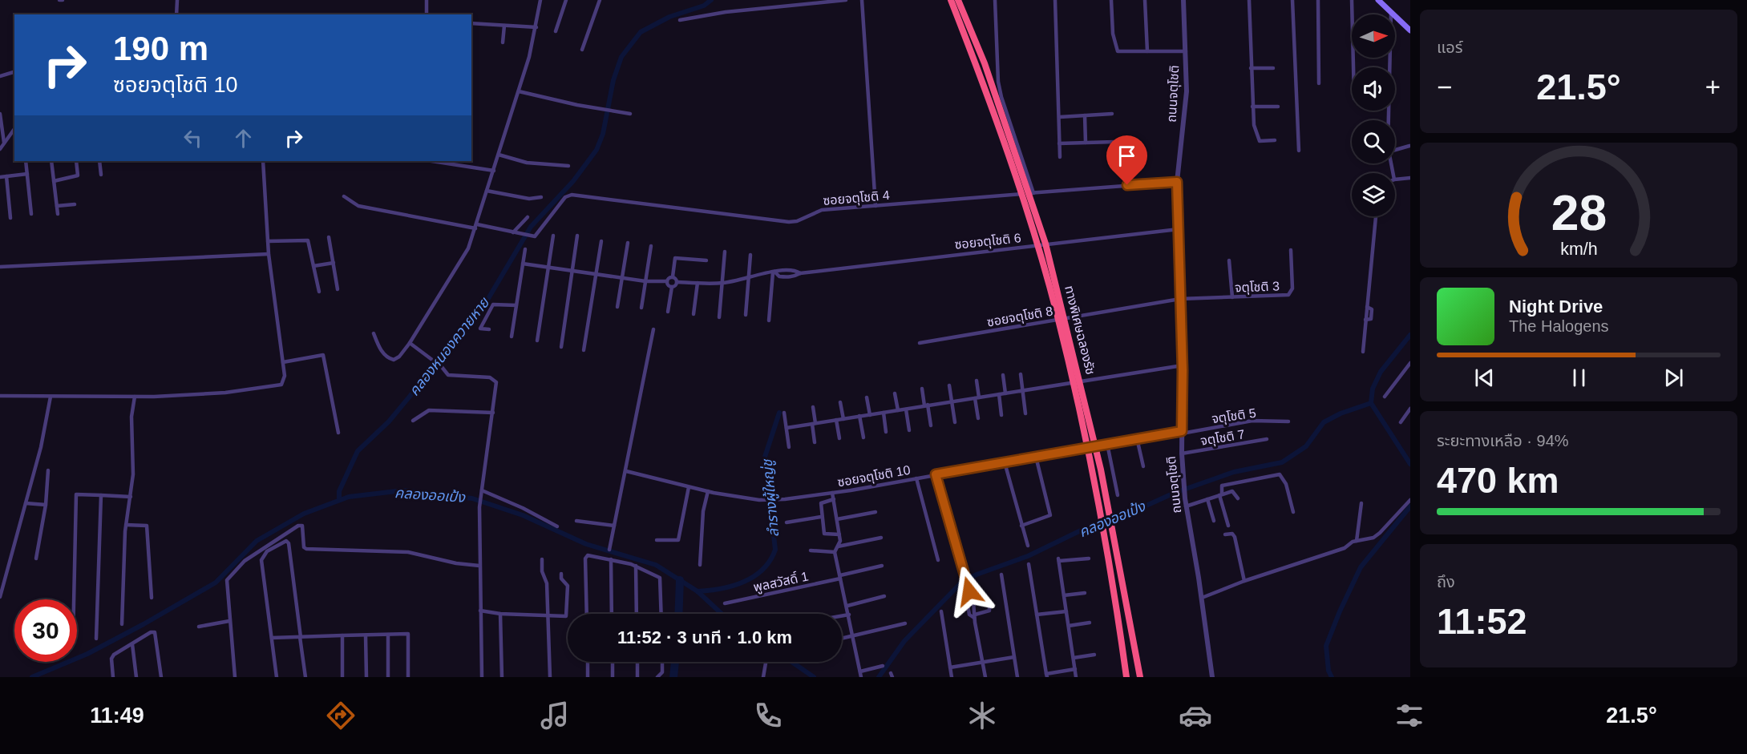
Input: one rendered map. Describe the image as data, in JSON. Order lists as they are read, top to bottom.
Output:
{
  "streets": {
    "highway": ["ทางพิเศษฉลองรัช"],
    "street": [
      "ถนนจตุโชติ",
      "ซอยจตุโชติ 4",
      "ซอยจตุโชติ 6",
      "จตุโชติ 3",
      "ซอยจตุโชติ 8",
      "จตุโชติ 5",
      "จตุโชติ 7",
      "ซอยจตุโชติ 10",
      "พูลสวัสดิ์ 1"
    ]
  },
  "crossings": [
    ["ถนนจตุโชติ", "ซอยจตุโชติ 4"],
    ["ถนนจตุโชติ", "ซอยจตุโชติ 6"],
    ["ถนนจตุโชติ", "จตุโชติ 3"],
    ["ถนนจตุโชติ", "ซอยจตุโชติ 8"],
    ["ถนนจตุโชติ", "จตุโชติ 5"],
    ["ถนนจตุโชติ", "จตุโชติ 7"],
    ["ถนนจตุโชติ", "ซอยจตุโชติ 10"],
    ["จตุโชติ 3", "ซอยจตุโชติ 8"],
    ["จตุโชติ 5", "ซอยจตุโชติ 10"]
  ],
  "water": ["คลองหนองควายหาย", "คลองออเป้ง", "ลำรางผู้ใหญ่ชู"],
  "north": "right",
  "page": {
    "tile": [
      "แอร์",
      ["ระยะทางเหลือ · 94%", "470 km"],
      ["ถึง", "11:52"]
    ],
    "turn": ["190 m", "ซอยจตุโชติ 10"],
    "heat": ["−", "21.5°", "+"],
    "song": ["Night Drive", "The Halogens"],
    "limit": "30",
    "trip": "11:52 · 3 นาที · 1.0 km",
    "tabs": ["11:49", "21.5°"],
    "gauge": ["28", "km/h"]
  }
}
